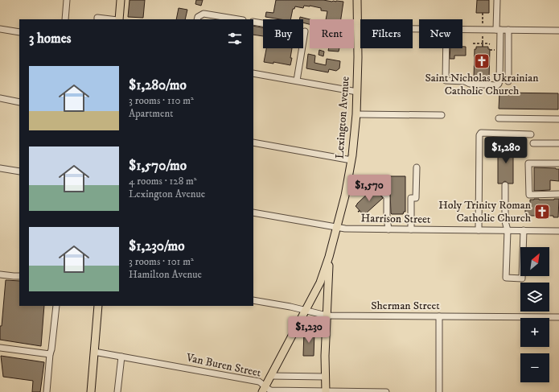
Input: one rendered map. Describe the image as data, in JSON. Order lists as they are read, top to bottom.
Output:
{
  "streets": {
    "main road": ["Lexington Avenue"],
    "street": ["Harrison Street", "Sherman Street", "Van Buren Street"]
  },
  "crossings": [
    ["Lexington Avenue", "Harrison Street"],
    ["Lexington Avenue", "Sherman Street"],
    ["Lexington Avenue", "Van Buren Street"]
  ],
  "places": {
    "church": ["Saint Nicholas Ukrainian Catholic Church", "Holy Trinity Roman Catholic Church"]
  },
  "north": "top right",
  "page": {
    "chip": [
      "Buy",
      "Rent",
      "Filters",
      "New"
    ],
    "heading": "3 homes",
    "list": [
      {
        "name": "$1,280/mo",
        "note": "3 rooms · 110 m² · Apartment"
      },
      {
        "name": "$1,570/mo",
        "note": "4 rooms · 128 m² · Lexington Avenue"
      },
      {
        "name": "$1,230/mo",
        "note": "3 rooms · 101 m² · Hamilton Avenue"
      }
    ],
    "price": ["$1,280", "$1,570", "$1,230"],
    "map_buttons": ["+", "−"]
  }
}
